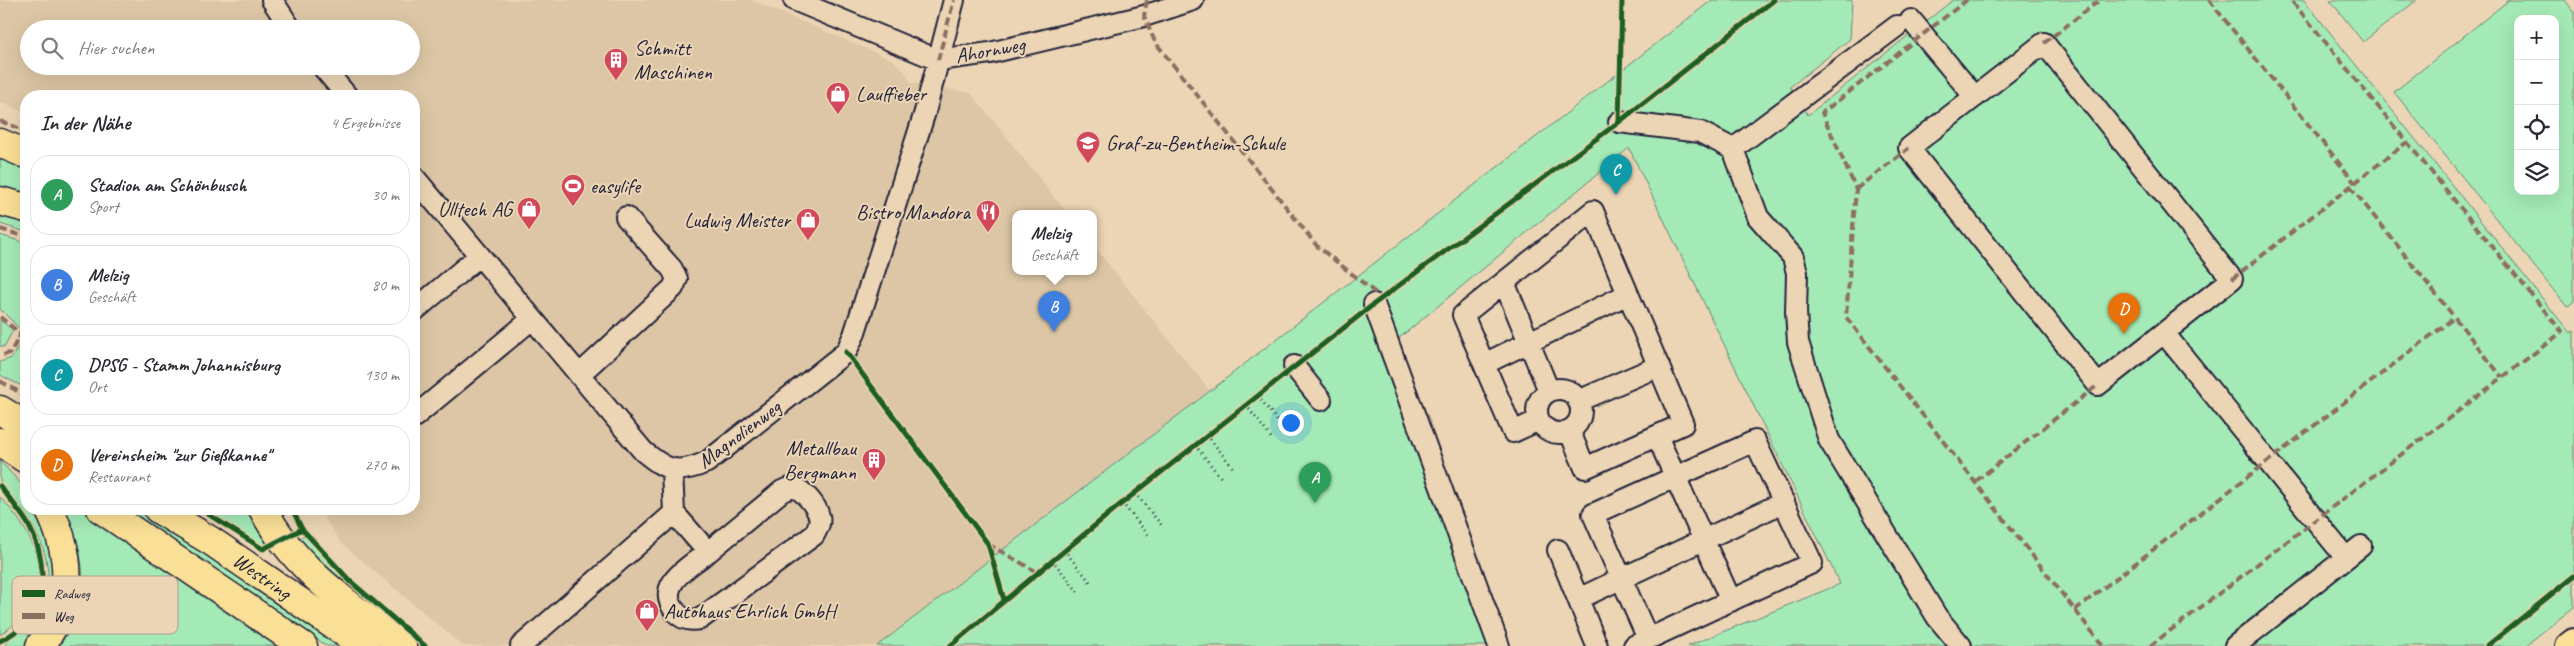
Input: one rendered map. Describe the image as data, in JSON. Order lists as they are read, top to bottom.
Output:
{
  "streets": {
    "highway": ["Westring"],
    "street": ["Ahornweg", "Magnolienweg"]
  },
  "crossings": [
    ["Ahornweg", "Magnolienweg"]
  ],
  "places": {
    "building": ["Schmitt Maschinen", "Metallbau Bergmann"],
    "shop": [
      "Lauffieber",
      "Ulltech AG",
      "Ludwig Meister",
      "Autohaus Ehrlich GmbH"
    ],
    "school or university": ["Graf-zu-Bentheim-Schule"],
    "sports": ["easylife"],
    "restaurant": ["Bistro Mandora"]
  },
  "legend": ["Radweg", "Weg"],
  "page": {
    "map_buttons": ["+", "−"],
    "search": "Hier suchen",
    "heading": ["In der Nähe", "4 Ergebnisse"],
    "pins": [
      "C",
      "B",
      "D",
      "A"
    ],
    "list": [
      {
        "mark": "A",
        "name": "Stadion am Schönbusch",
        "note": "Sport",
        "value": "30 m"
      },
      {
        "mark": "B",
        "name": "Melzig",
        "note": "Geschäft",
        "value": "80 m"
      },
      {
        "mark": "C",
        "name": "DPSG - Stamm Johannisburg",
        "note": "Ort",
        "value": "130 m"
      },
      {
        "mark": "D",
        "name": "Vereinsheim \"zur Gießkanne\"",
        "note": "Restaurant",
        "value": "270 m"
      }
    ],
    "popup": ["Melzig", "Geschäft"]
  }
}
